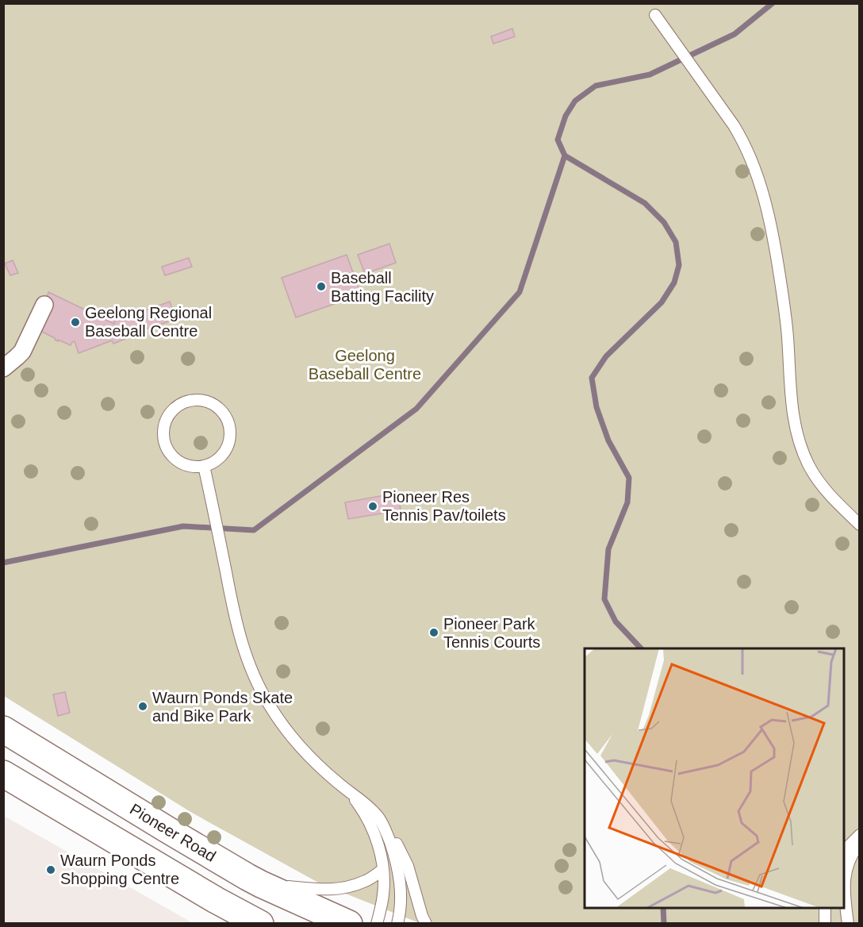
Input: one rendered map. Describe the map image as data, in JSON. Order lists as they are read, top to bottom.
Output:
{
  "streets": {
    "main road": ["Pioneer Road"]
  },
  "parks": ["Geelong Baseball Centre"],
  "places": [
    "Baseball Batting Facility",
    "Geelong Regional Baseball Centre",
    "Pioneer Res Tennis Pav/toilets",
    "Pioneer Park Tennis Courts",
    "Waurn Ponds Skate and Bike Park",
    "Waurn Ponds Shopping Centre"
  ]
}
